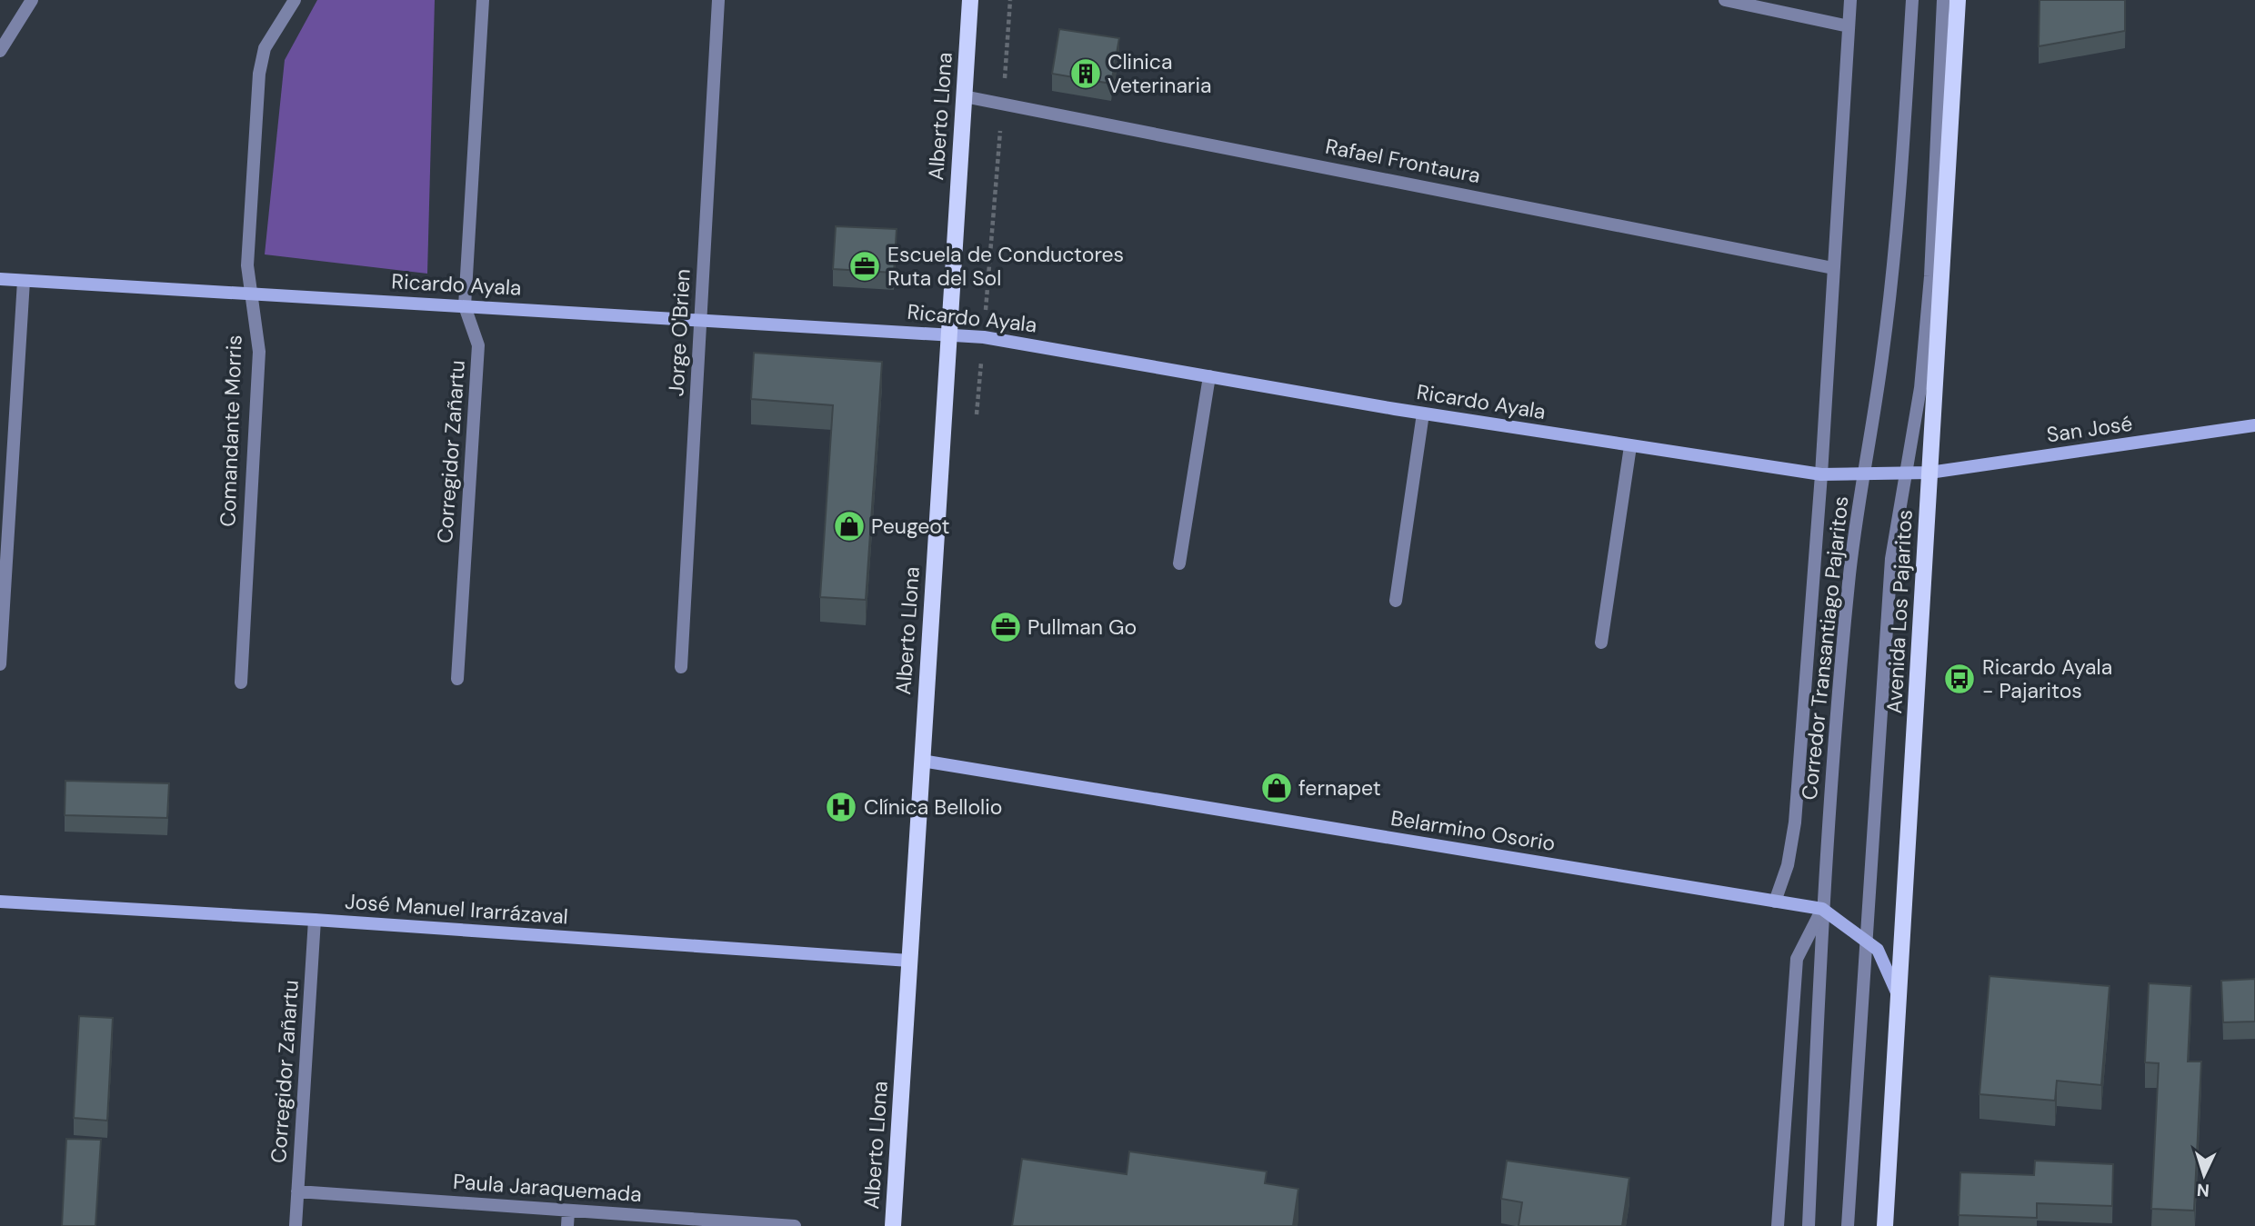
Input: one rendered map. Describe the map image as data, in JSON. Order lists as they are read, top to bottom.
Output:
{
  "streets": {
    "main road": ["Alberto Llona", "Avenida Los Pajaritos"],
    "street": [
      "Rafael Frontaura",
      "Ricardo Ayala",
      "Jorge O'Brien",
      "San José",
      "Comandante Morris",
      "Corregidor Zañartu",
      "Corredor Transantiago Pajaritos",
      "Belarmino Osorio",
      "José Manuel Irarrázaval",
      "Paula Jaraquemada"
    ]
  },
  "crossings": [
    ["Alberto Llona", "Rafael Frontaura"],
    ["Alberto Llona", "Ricardo Ayala"],
    ["Alberto Llona", "Belarmino Osorio"],
    ["Alberto Llona", "José Manuel Irarrázaval"],
    ["Ricardo Ayala", "Jorge O'Brien"],
    ["Ricardo Ayala", "San José"],
    ["Ricardo Ayala", "Comandante Morris"],
    ["Ricardo Ayala", "Corregidor Zañartu"],
    ["Ricardo Ayala", "Avenida Los Pajaritos"],
    ["Ricardo Ayala", "Corredor Transantiago Pajaritos"],
    ["San José", "Avenida Los Pajaritos"],
    ["Corregidor Zañartu", "José Manuel Irarrázaval"],
    ["Corregidor Zañartu", "Paula Jaraquemada"],
    ["Avenida Los Pajaritos", "Belarmino Osorio"],
    ["Corredor Transantiago Pajaritos", "Belarmino Osorio"]
  ],
  "places": {
    "building": ["Clinica Veterinaria"],
    "office": ["Escuela de Conductores Ruta del Sol", "Pullman Go"],
    "shop": ["Peugeot", "fernapet"],
    "bus stop": ["Ricardo Ayala - Pajaritos"],
    "hospital": ["Clínica Bellolio"]
  },
  "north": "bottom"
}
